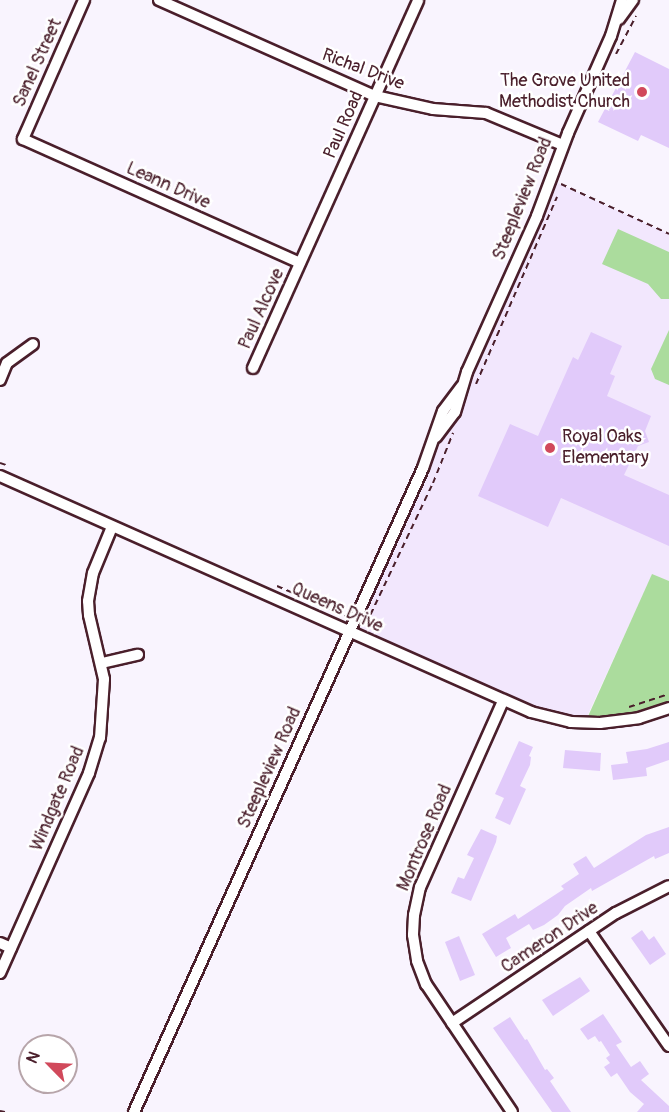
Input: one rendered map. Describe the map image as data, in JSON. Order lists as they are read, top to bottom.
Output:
{
  "streets": {
    "street": [
      "Sanel Street",
      "Richal Drive",
      "Paul Road",
      "Leann Drive",
      "Steepleview Road",
      "Paul Alcove",
      "Queens Drive",
      "Windgate Road",
      "Montrose Road",
      "Cameron Drive"
    ]
  },
  "crossings": [
    ["Sanel Street", "Leann Drive"],
    ["Richal Drive", "Paul Road"],
    ["Richal Drive", "Steepleview Road"],
    ["Paul Road", "Leann Drive"],
    ["Paul Road", "Paul Alcove"],
    ["Leann Drive", "Paul Alcove"],
    ["Steepleview Road", "Queens Drive"],
    ["Queens Drive", "Windgate Road"],
    ["Queens Drive", "Montrose Road"],
    ["Montrose Road", "Cameron Drive"]
  ],
  "places": ["The Grove United Methodist Church", "Royal Oaks Elementary"],
  "north": "top left"
}
